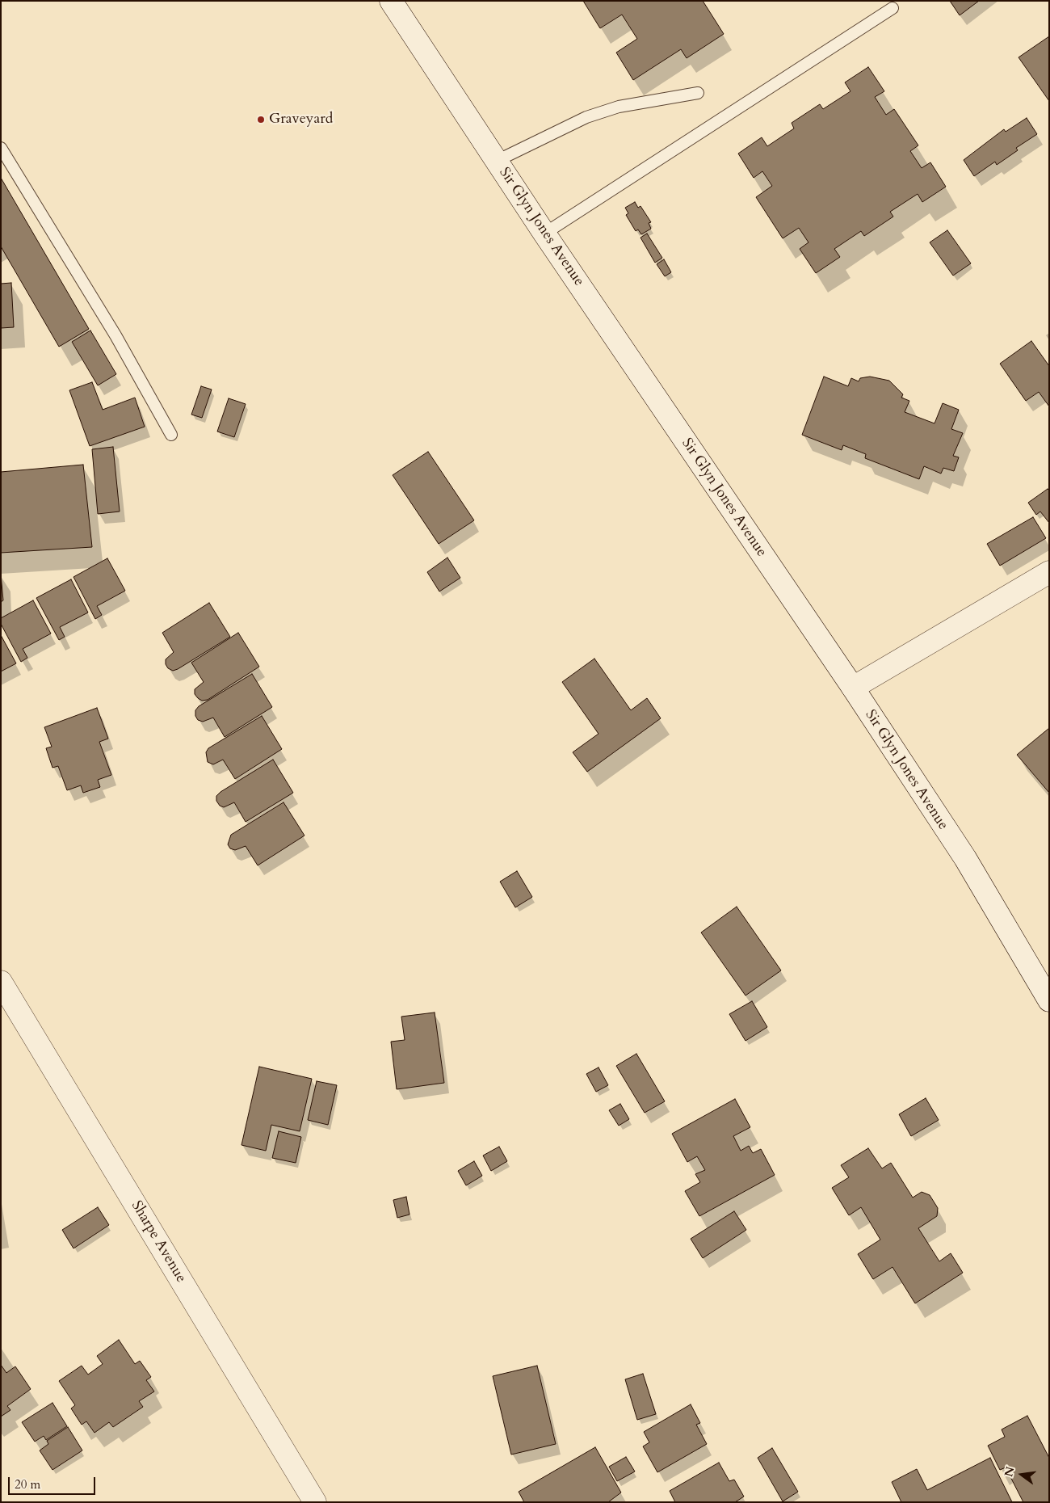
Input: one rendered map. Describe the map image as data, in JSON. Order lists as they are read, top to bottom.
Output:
{
  "streets": {
    "main road": ["Sir Glyn Jones Avenue", "Sharpe Avenue"]
  },
  "places": ["Graveyard"],
  "scale_bar": "20 m",
  "north": "left"
}
